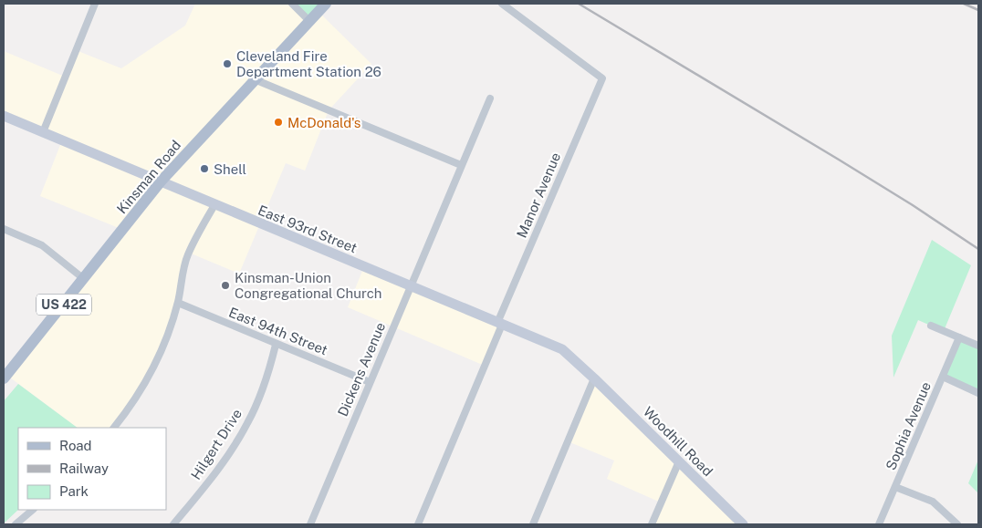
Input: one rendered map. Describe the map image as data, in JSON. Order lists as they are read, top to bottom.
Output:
{
  "streets": {
    "main road": [
      "Kinsman Road",
      "East 93rd Street",
      "US 422",
      "Woodhill Road"
    ],
    "street": [
      "Manor Avenue",
      "East 94th Street",
      "Dickens Avenue",
      "Sophia Avenue",
      "Hilgert Drive"
    ]
  },
  "crossings": [
    ["Kinsman Road", "East 93rd Street"],
    ["Manor Avenue", "East 93rd Street"],
    ["East 93rd Street", "Dickens Avenue"],
    ["East 93rd Street", "Woodhill Road"],
    ["East 94th Street", "Dickens Avenue"],
    ["East 94th Street", "Hilgert Drive"]
  ],
  "places": [
    "Cleveland Fire Department Station 26",
    "McDonald's",
    "Shell",
    "Kinsman-Union Congregational Church"
  ],
  "legend": ["Road", "Railway", "Park"]
}
